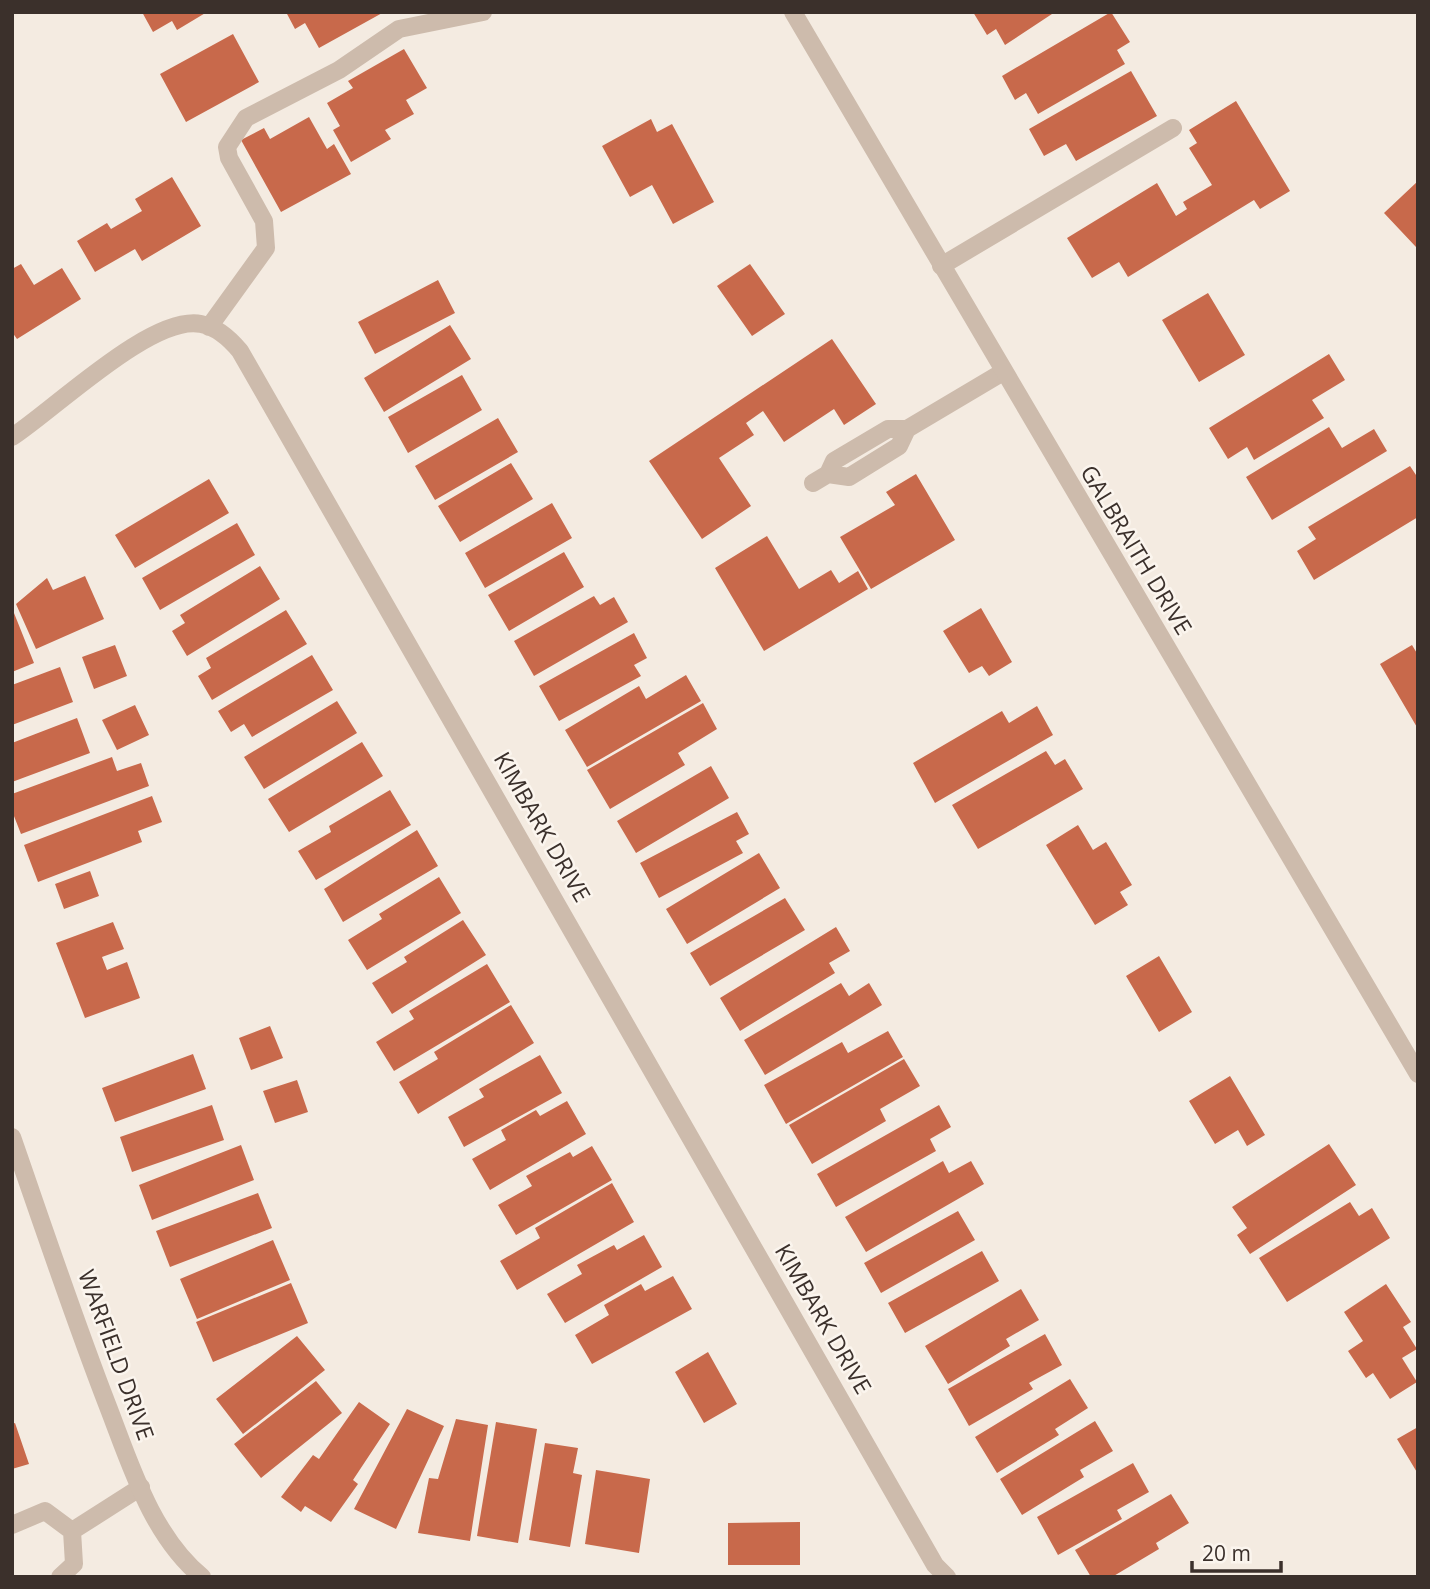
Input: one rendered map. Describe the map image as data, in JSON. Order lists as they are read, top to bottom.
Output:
{
  "streets": {
    "street": ["GALBRAITH DRIVE", "KIMBARK DRIVE", "WARFIELD DRIVE"]
  },
  "scale_bar": "20 m"
}
